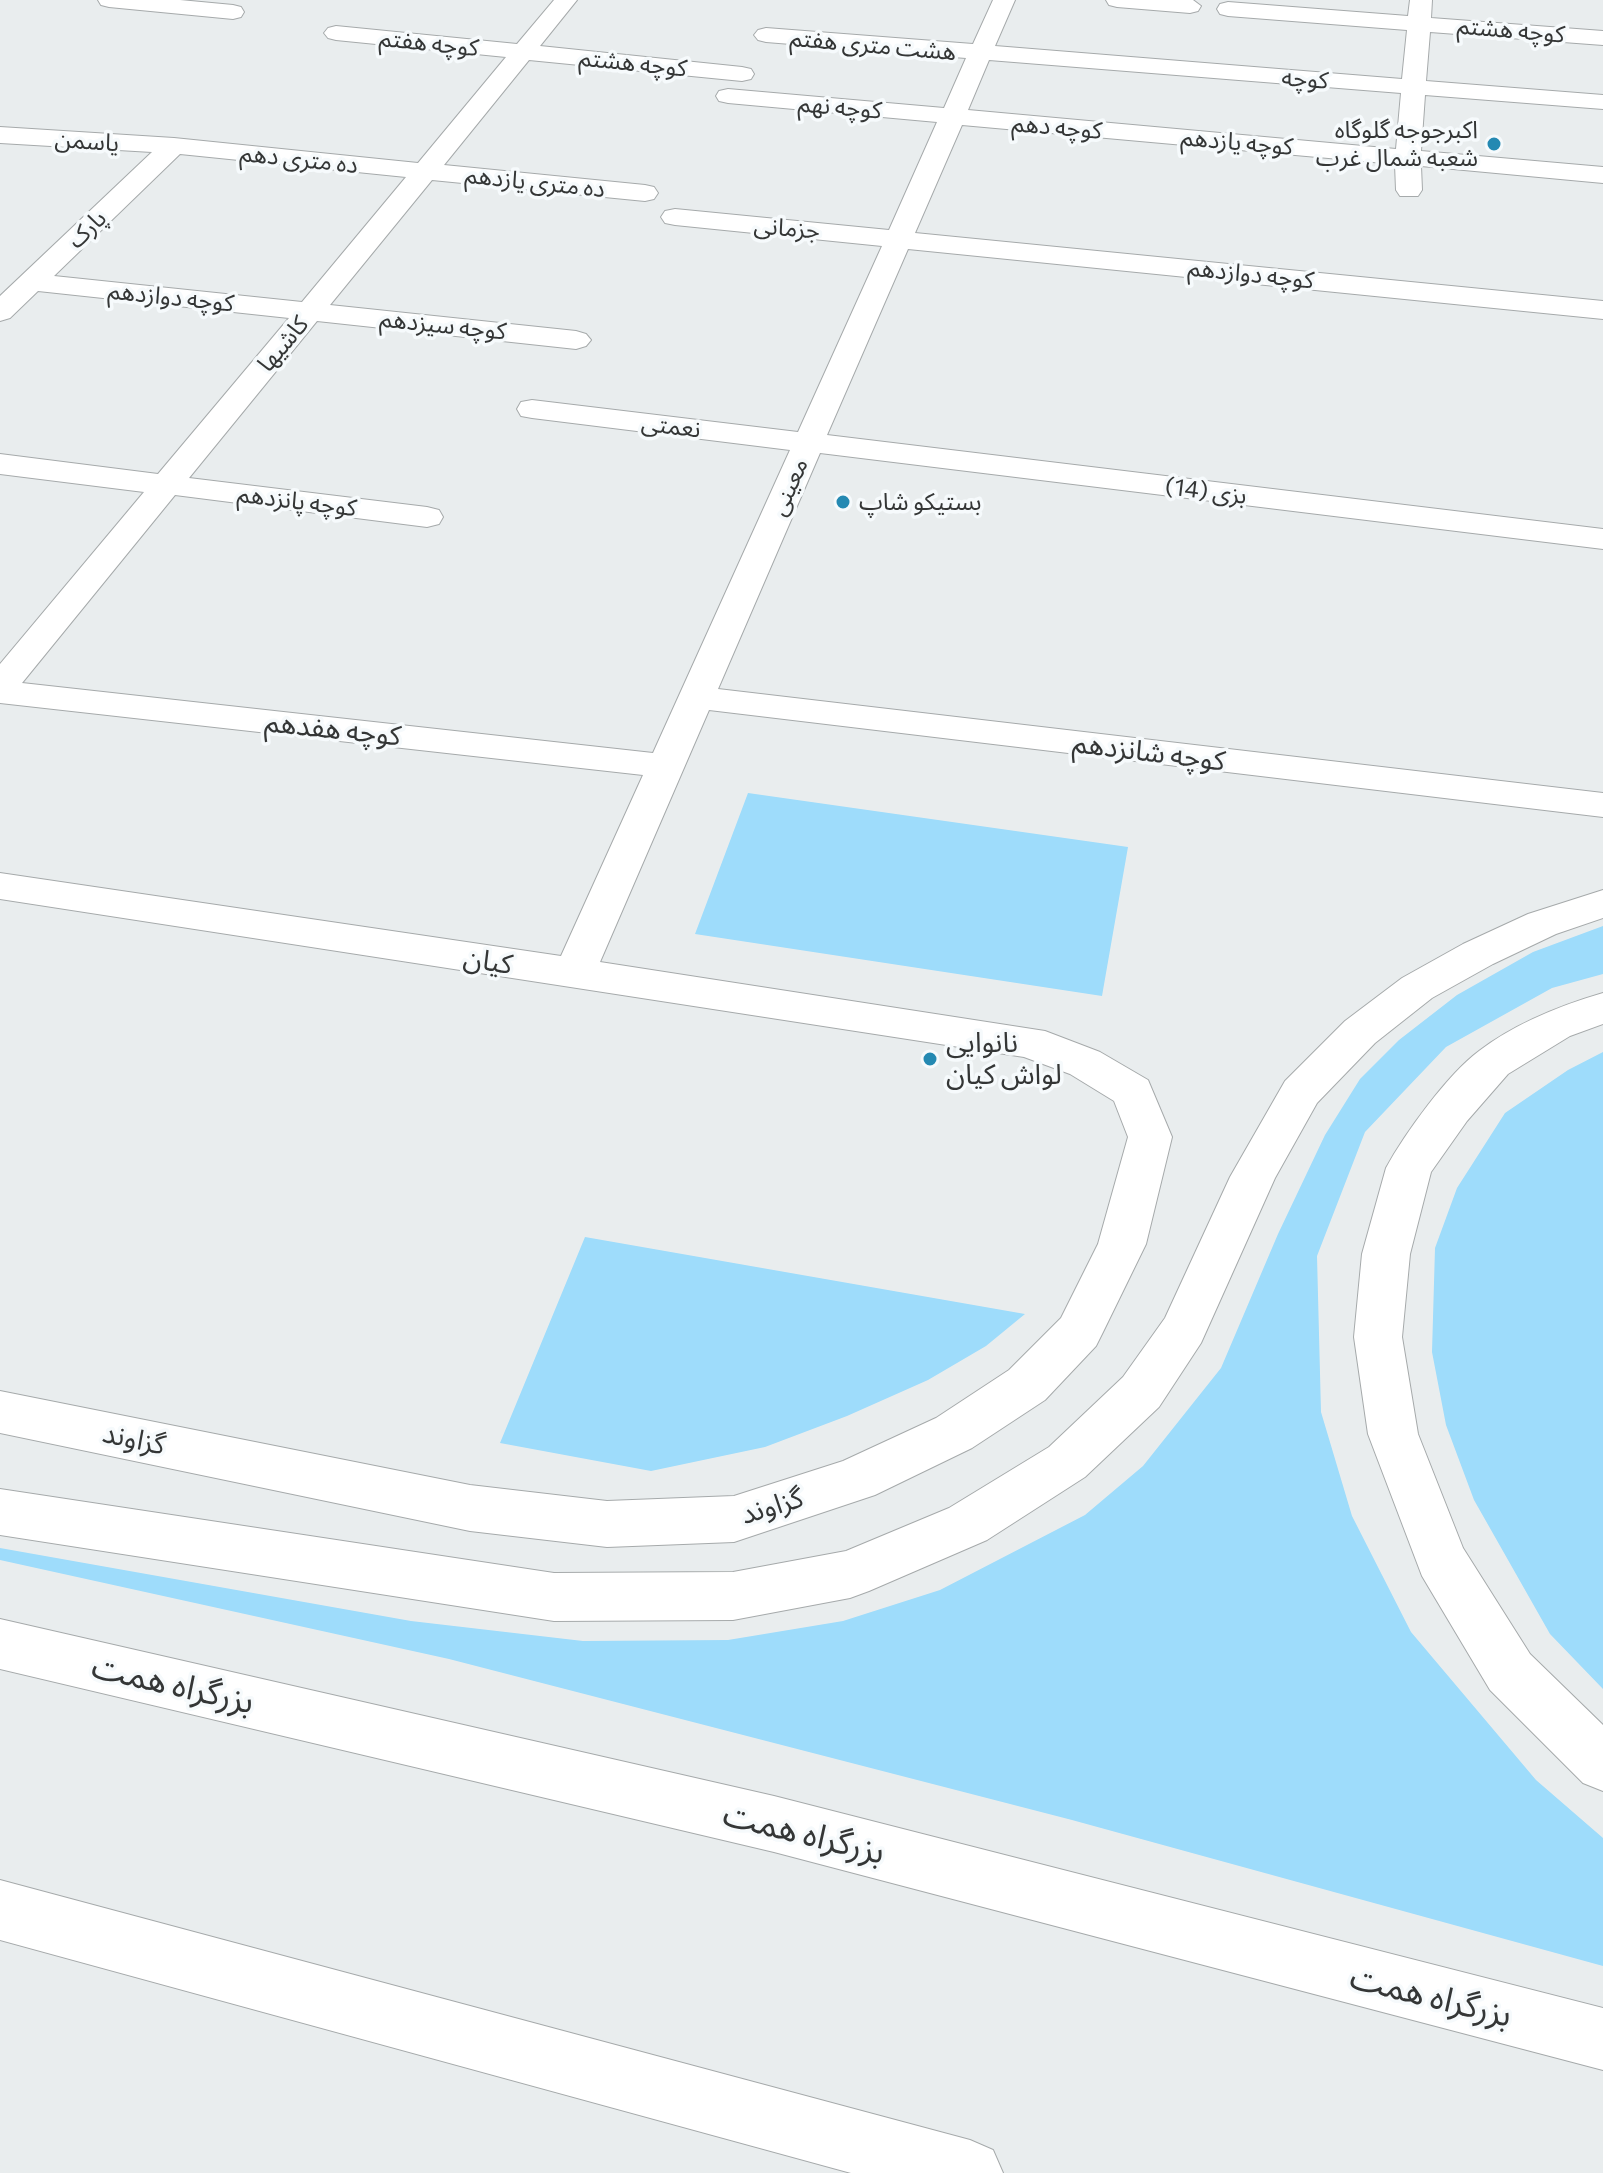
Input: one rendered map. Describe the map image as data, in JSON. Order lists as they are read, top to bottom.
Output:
{
  "streets": {
    "main road": [
      "کوچه هشتم",
      "کوچه هفتم",
      "هشت متری هفتم",
      "کوچه",
      "کوچه نهم",
      "کوچه دهم",
      "یاسمن",
      "کوچه یازدهم",
      "ده متری دهم",
      "ده متری یازدهم",
      "جزمانی",
      "پارک",
      "کوچه دوازدهم",
      "کوچه سیزدهم",
      "کاشیها",
      "نعمتی",
      "معینی",
      "بزی (14)",
      "کوچه پانزدهم",
      "کوچه هفدهم",
      "کوچه شانزدهم",
      "کیان",
      "گزاوند",
      "بزرگراه همت"
    ]
  },
  "crossings": [
    ["کوچه هشتم", "کوچه هفتم"],
    ["کوچه هشتم", "کاشیها"],
    ["کوچه هفتم", "کاشیها"],
    ["هشت متری هفتم", "کوچه"],
    ["هشت متری هفتم", "معینی"],
    ["کوچه", "معینی"],
    ["کوچه نهم", "کوچه دهم"],
    ["کوچه نهم", "معینی"],
    ["کوچه دهم", "کوچه یازدهم"],
    ["کوچه دهم", "معینی"],
    ["یاسمن", "ده متری دهم"],
    ["یاسمن", "پارک"],
    ["ده متری دهم", "ده متری یازدهم"],
    ["ده متری دهم", "پارک"],
    ["ده متری دهم", "کاشیها"],
    ["ده متری یازدهم", "کاشیها"],
    ["جزمانی", "کوچه دوازدهم"],
    ["جزمانی", "معینی"],
    ["پارک", "کوچه دوازدهم"],
    ["کوچه دوازدهم", "کوچه سیزدهم"],
    ["کوچه دوازدهم", "کاشیها"],
    ["کوچه دوازدهم", "معینی"],
    ["کوچه سیزدهم", "کاشیها"],
    ["کاشیها", "کوچه پانزدهم"],
    ["کاشیها", "کوچه هفدهم"],
    ["نعمتی", "معینی"],
    ["نعمتی", "بزی (14)"],
    ["معینی", "بزی (14)"],
    ["معینی", "کوچه هفدهم"],
    ["معینی", "کوچه شانزدهم"],
    ["معینی", "کیان"],
    ["کیان", "گزاوند"]
  ],
  "places": ["اکبرجوجه گلوگاه شعبه شمال غرب", "بستیکو شاپ", "نانوایی لواش کیان"]
}
